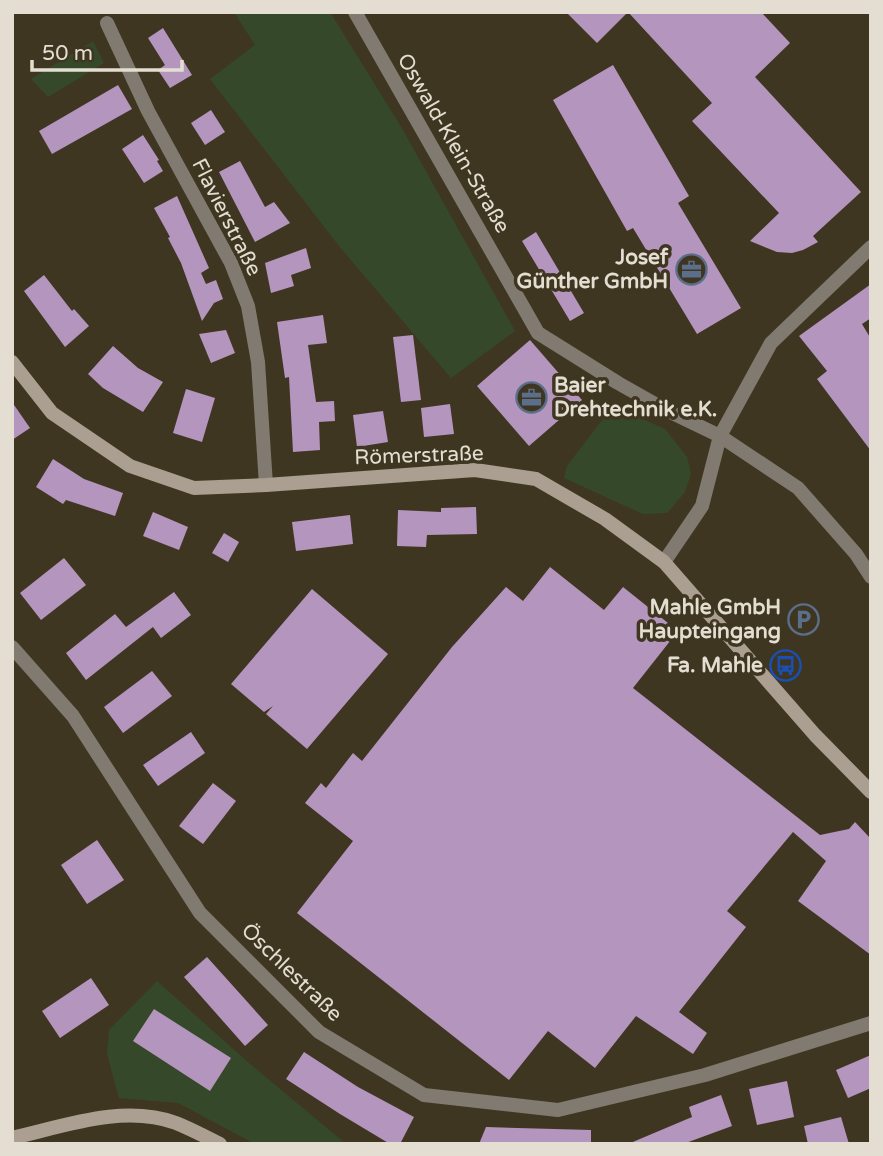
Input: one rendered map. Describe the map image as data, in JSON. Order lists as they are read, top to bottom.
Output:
{
  "streets": {
    "street": [
      "Oswald-Klein-Straße",
      "Flavierstraße",
      "Römerstraße",
      "Öschlestraße"
    ]
  },
  "crossings": [
    ["Flavierstraße", "Römerstraße"]
  ],
  "places": {
    "office": ["Josef Günther GmbH", "Baier Drehtechnik e.K."],
    "parking": ["Mahle GmbH Haupteingang"],
    "bus stop": ["Fa. Mahle"]
  },
  "scale_bar": "50 m"
}
